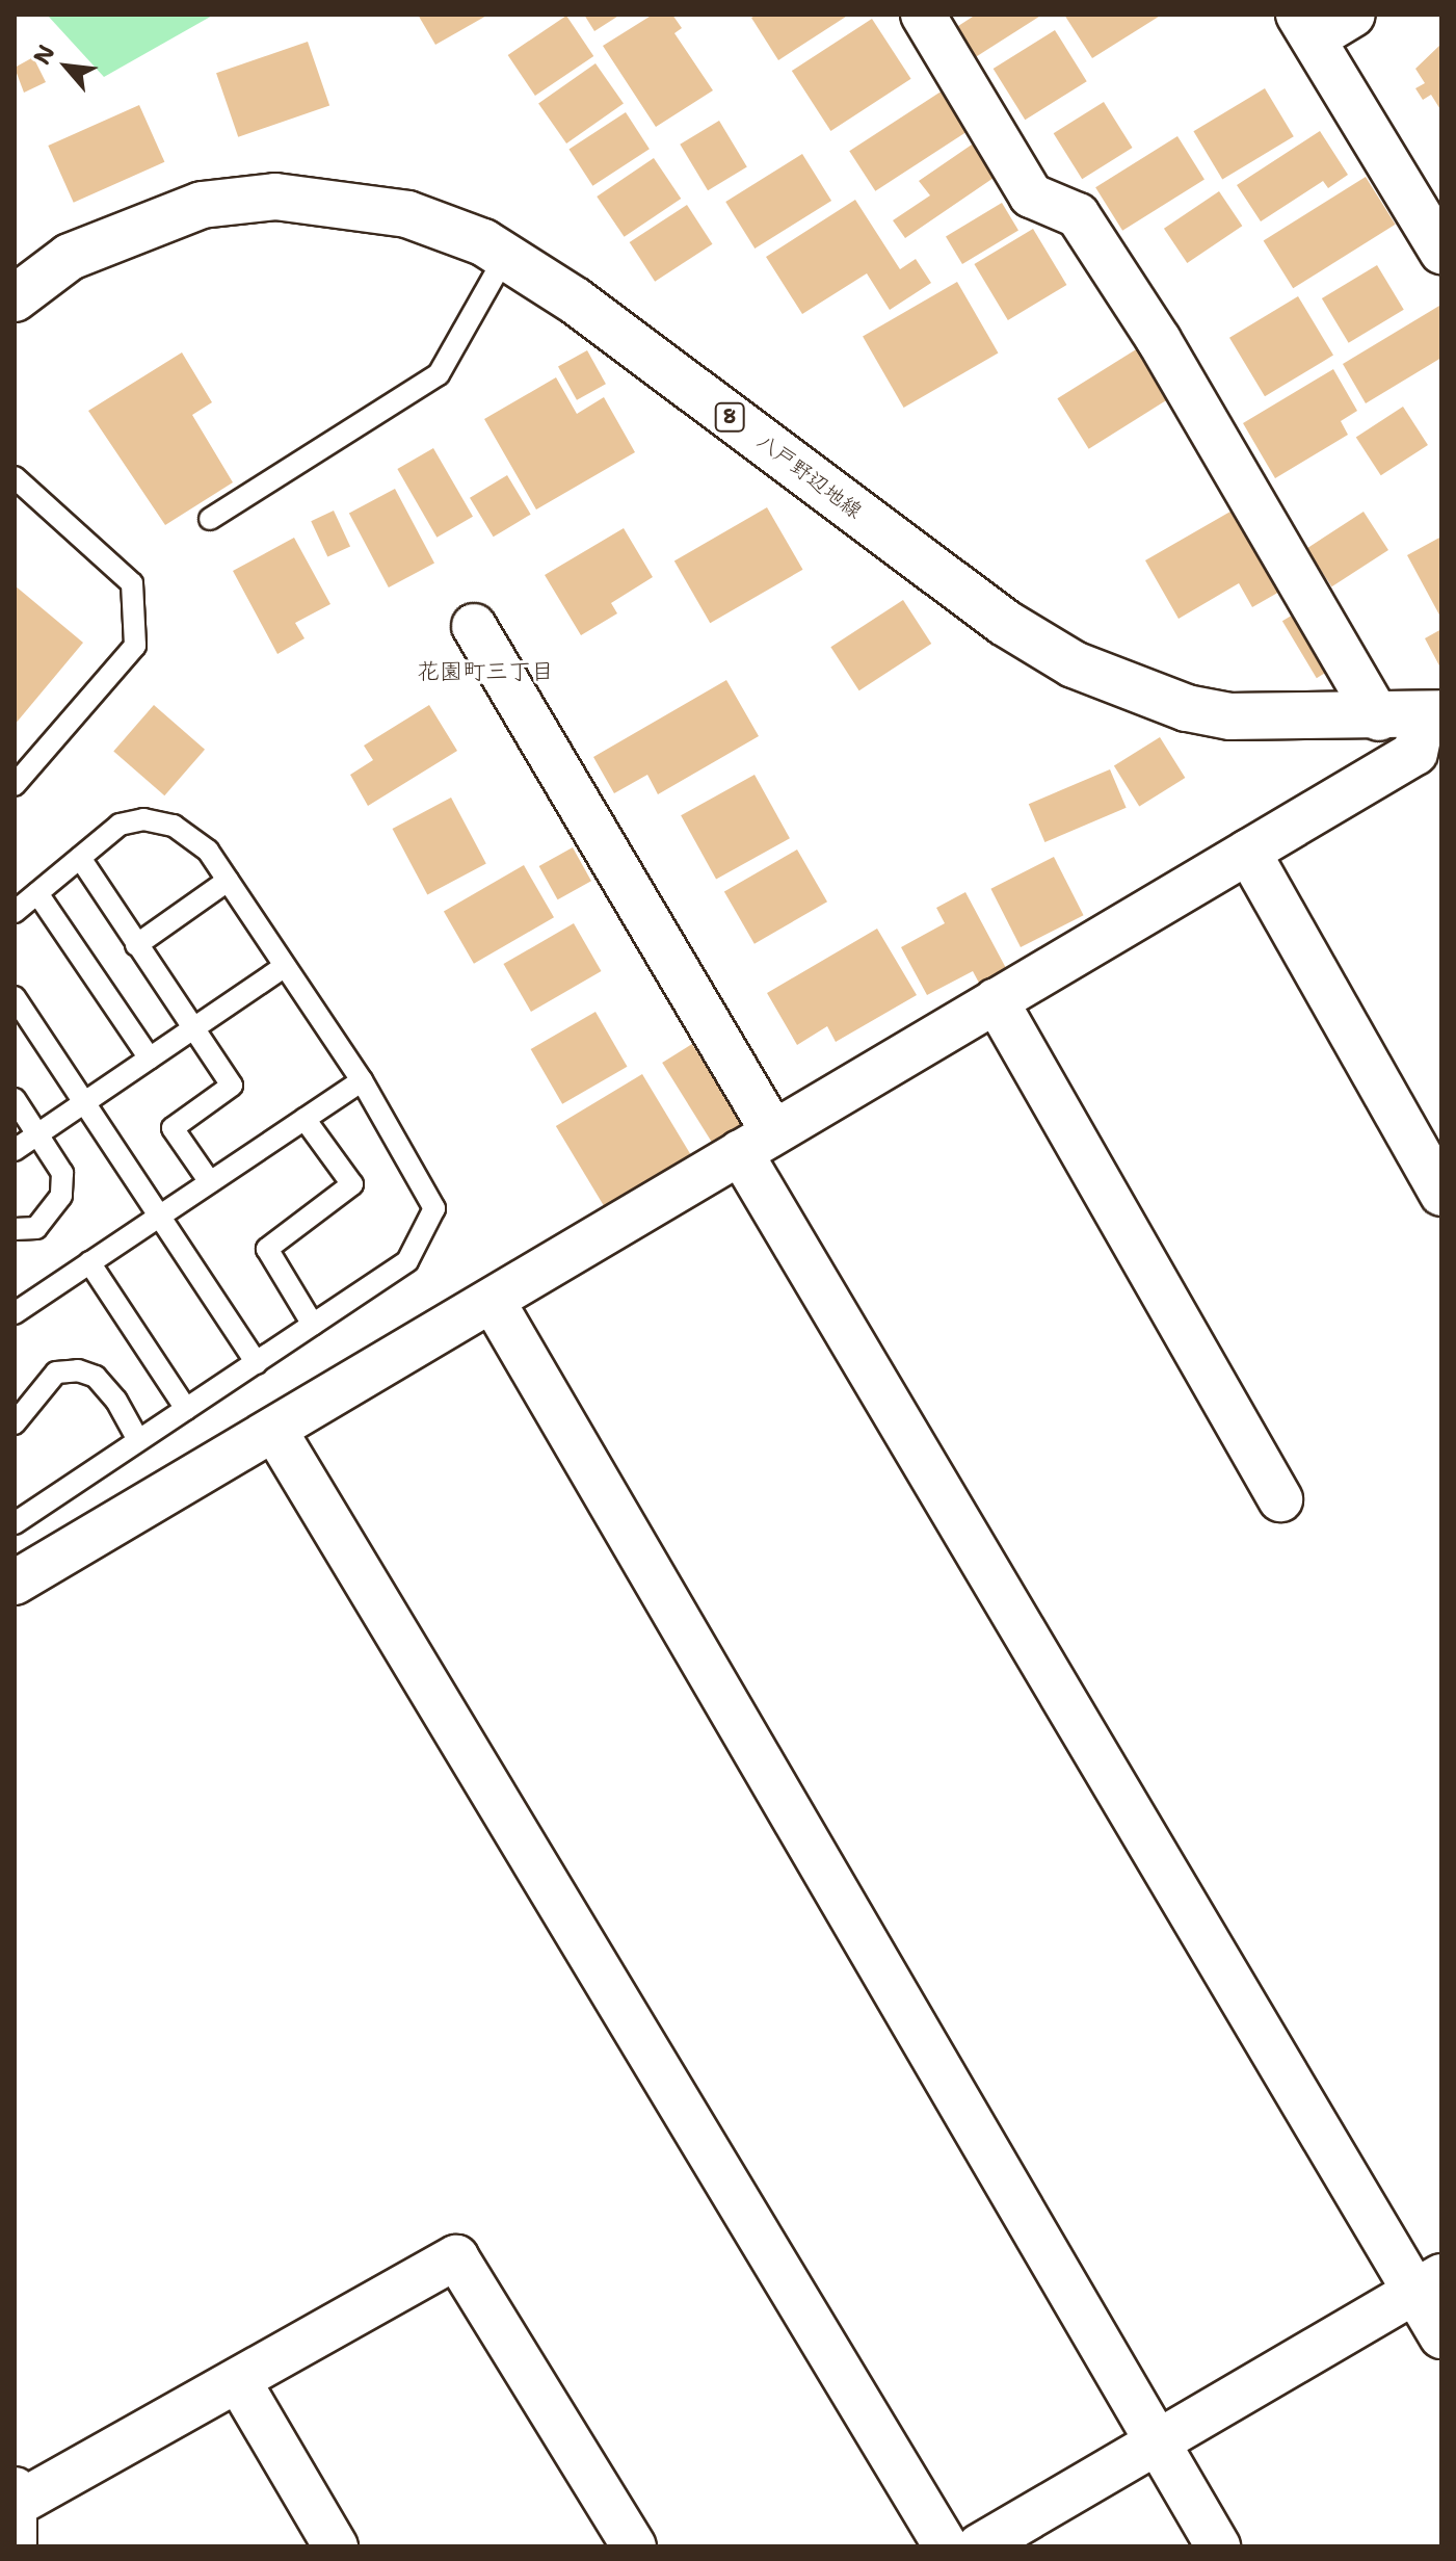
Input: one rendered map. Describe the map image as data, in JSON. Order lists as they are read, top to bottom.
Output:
{
  "streets": {
    "main road": ["8", "八戸野辺地線"]
  },
  "districts": ["花園町三丁目"],
  "north": "top left"
}
